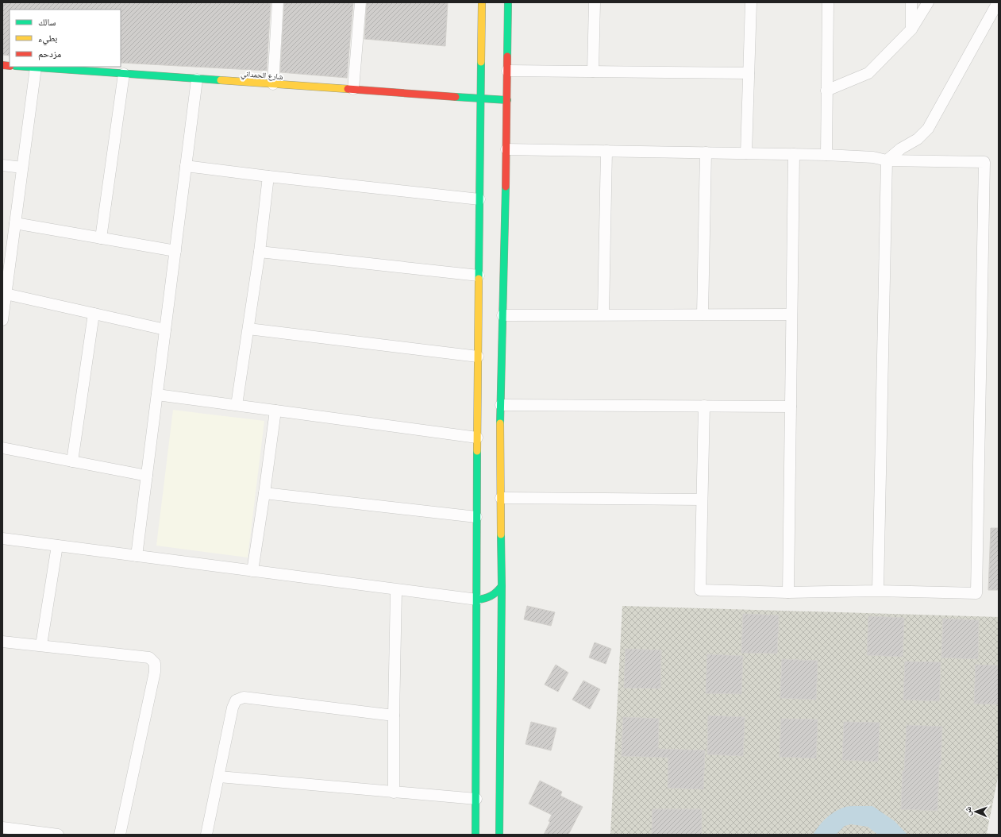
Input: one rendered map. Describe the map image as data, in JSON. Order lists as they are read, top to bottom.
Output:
{
  "streets": {
    "street": ["شارع الحمداني"]
  },
  "legend": ["سالك", "بطيء", "مزدحم"],
  "north": "left"
}
